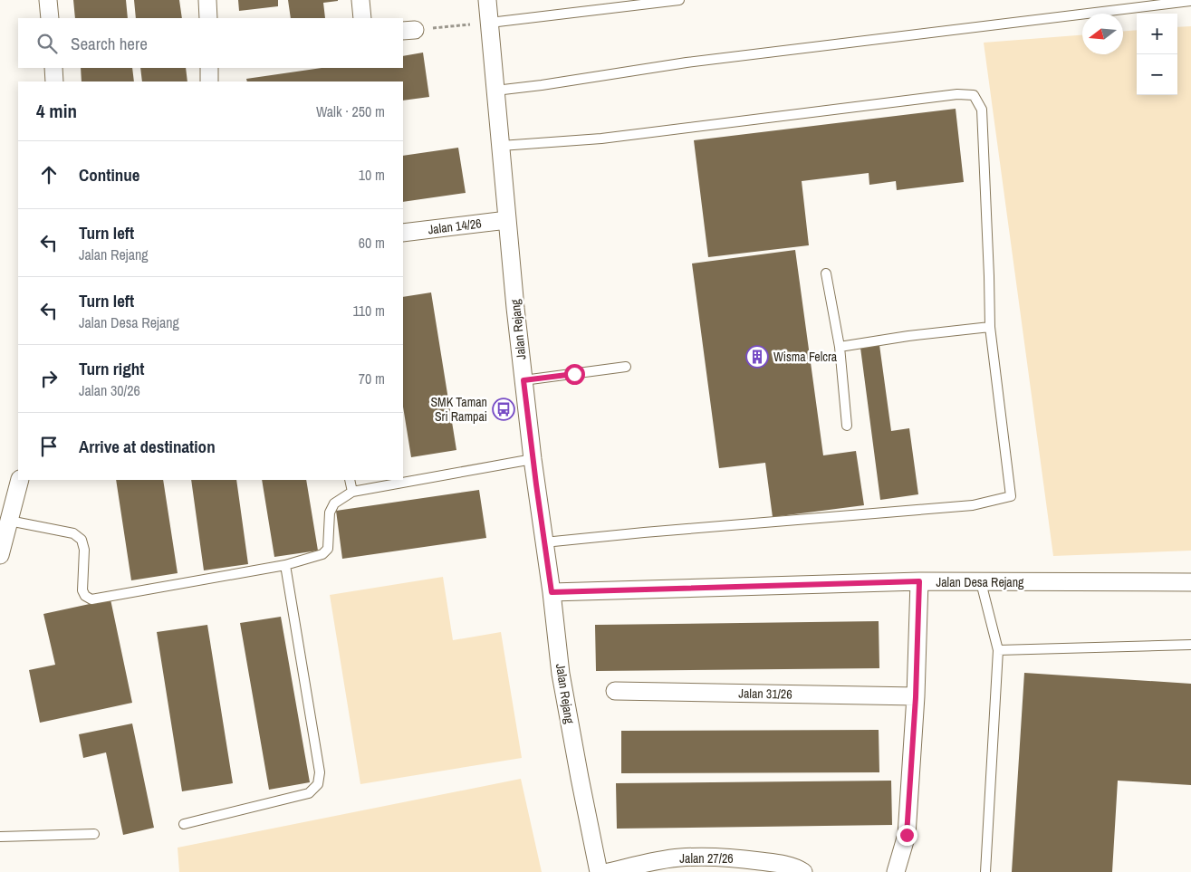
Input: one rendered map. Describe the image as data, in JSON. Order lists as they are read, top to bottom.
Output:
{
  "streets": {
    "street": [
      "Jalan 14/26",
      "Jalan Rejang",
      "Jalan Desa Rejang",
      "Jalan 31/26",
      "Jalan 27/26"
    ]
  },
  "crossings": [
    ["Jalan 14/26", "Jalan Rejang"],
    ["Jalan Rejang", "Jalan Desa Rejang"]
  ],
  "places": {
    "building": ["Wisma Felcra"],
    "bus stop": ["SMK Taman Sri Rampai"]
  },
  "north": "left",
  "page": {
    "map_buttons": ["+", "−"],
    "search": "Search here",
    "heading": ["4 min", "Walk · 250 m"],
    "list": [
      ["Continue", "10 m"],
      ["Turn left", "Jalan Rejang", "60 m"],
      ["Turn left", "Jalan Desa Rejang", "110 m"],
      ["Turn right", "Jalan 30/26", "70 m"],
      "Arrive at destination"
    ]
  }
}
